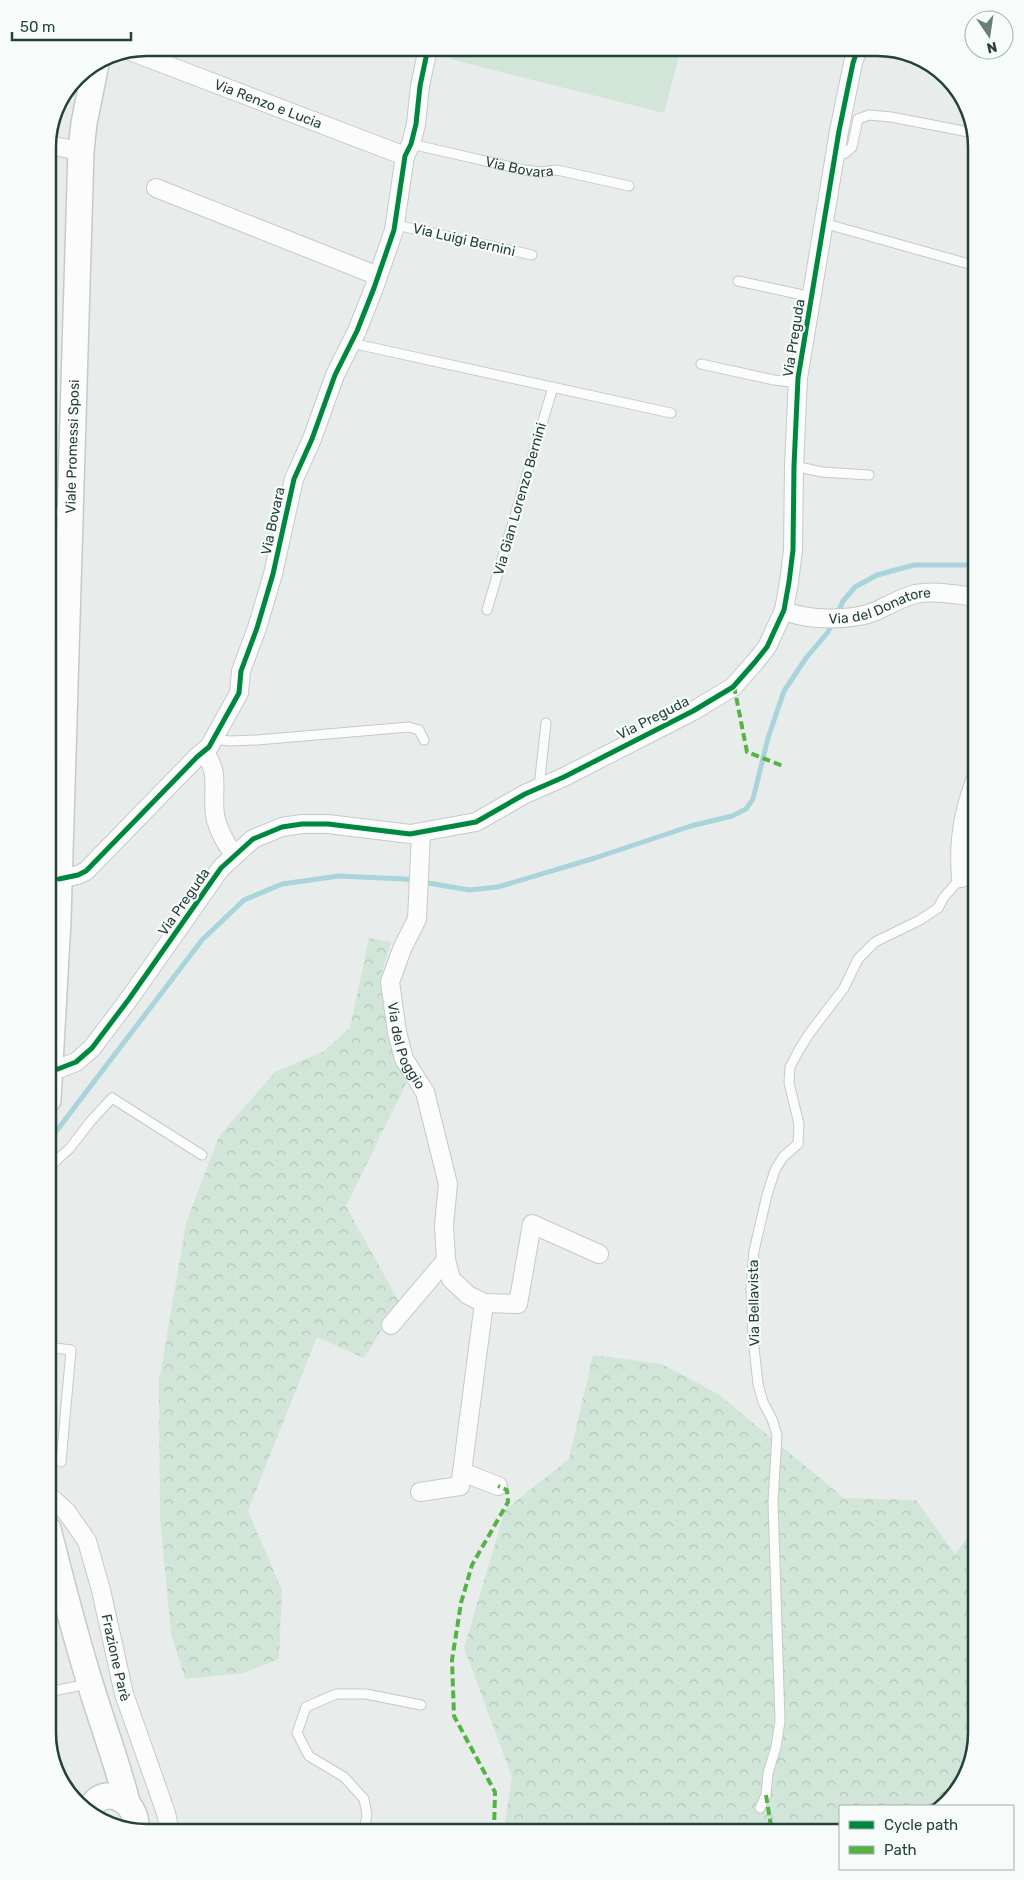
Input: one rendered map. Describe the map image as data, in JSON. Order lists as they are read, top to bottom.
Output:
{
  "streets": {
    "main road": ["Viale Promessi Sposi"],
    "street": [
      "Via Renzo e Lucia",
      "Via Bovara",
      "Via Preguda",
      "Via del Donatore",
      "Via del Poggio",
      "Frazione Parè"
    ],
    "lane": ["Via Luigi Bernini", "Via Gian Lorenzo Bernini", "Via Bellavista"]
  },
  "crossings": [
    ["Via Renzo e Lucia", "Via Bovara"],
    ["Via Bovara", "Via Luigi Bernini"],
    ["Via Bovara", "Viale Promessi Sposi"],
    ["Via Preguda", "Via del Donatore"],
    ["Via Preguda", "Via del Poggio"]
  ],
  "legend": ["Cycle path", "Path"],
  "scale_bar": "50 m",
  "north": "bottom"
}
